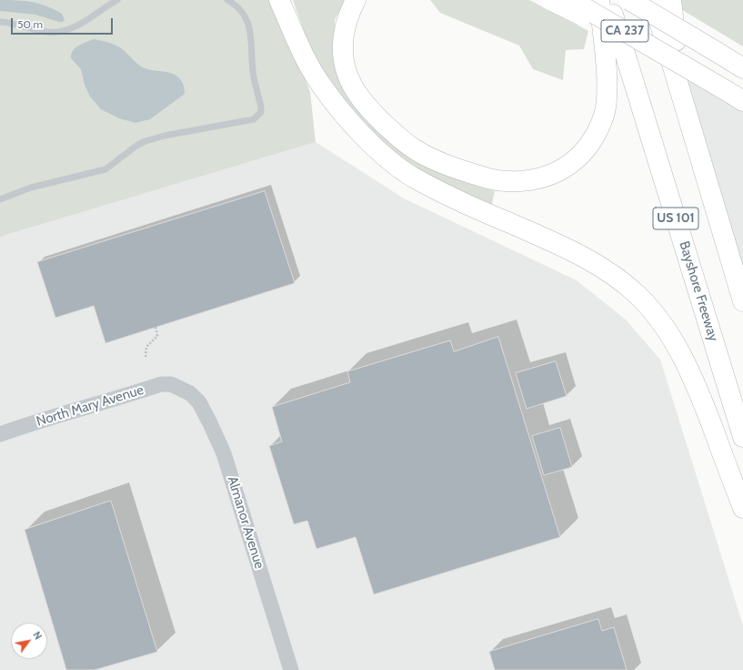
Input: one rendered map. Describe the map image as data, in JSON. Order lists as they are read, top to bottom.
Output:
{
  "streets": {
    "highway": ["CA 237", "US 101", "Bayshore Freeway"],
    "street": ["North Mary Avenue", "Almanor Avenue"]
  },
  "crossings": [
    ["North Mary Avenue", "Almanor Avenue"]
  ],
  "scale_bar": "50 m",
  "north": "top right"
}
